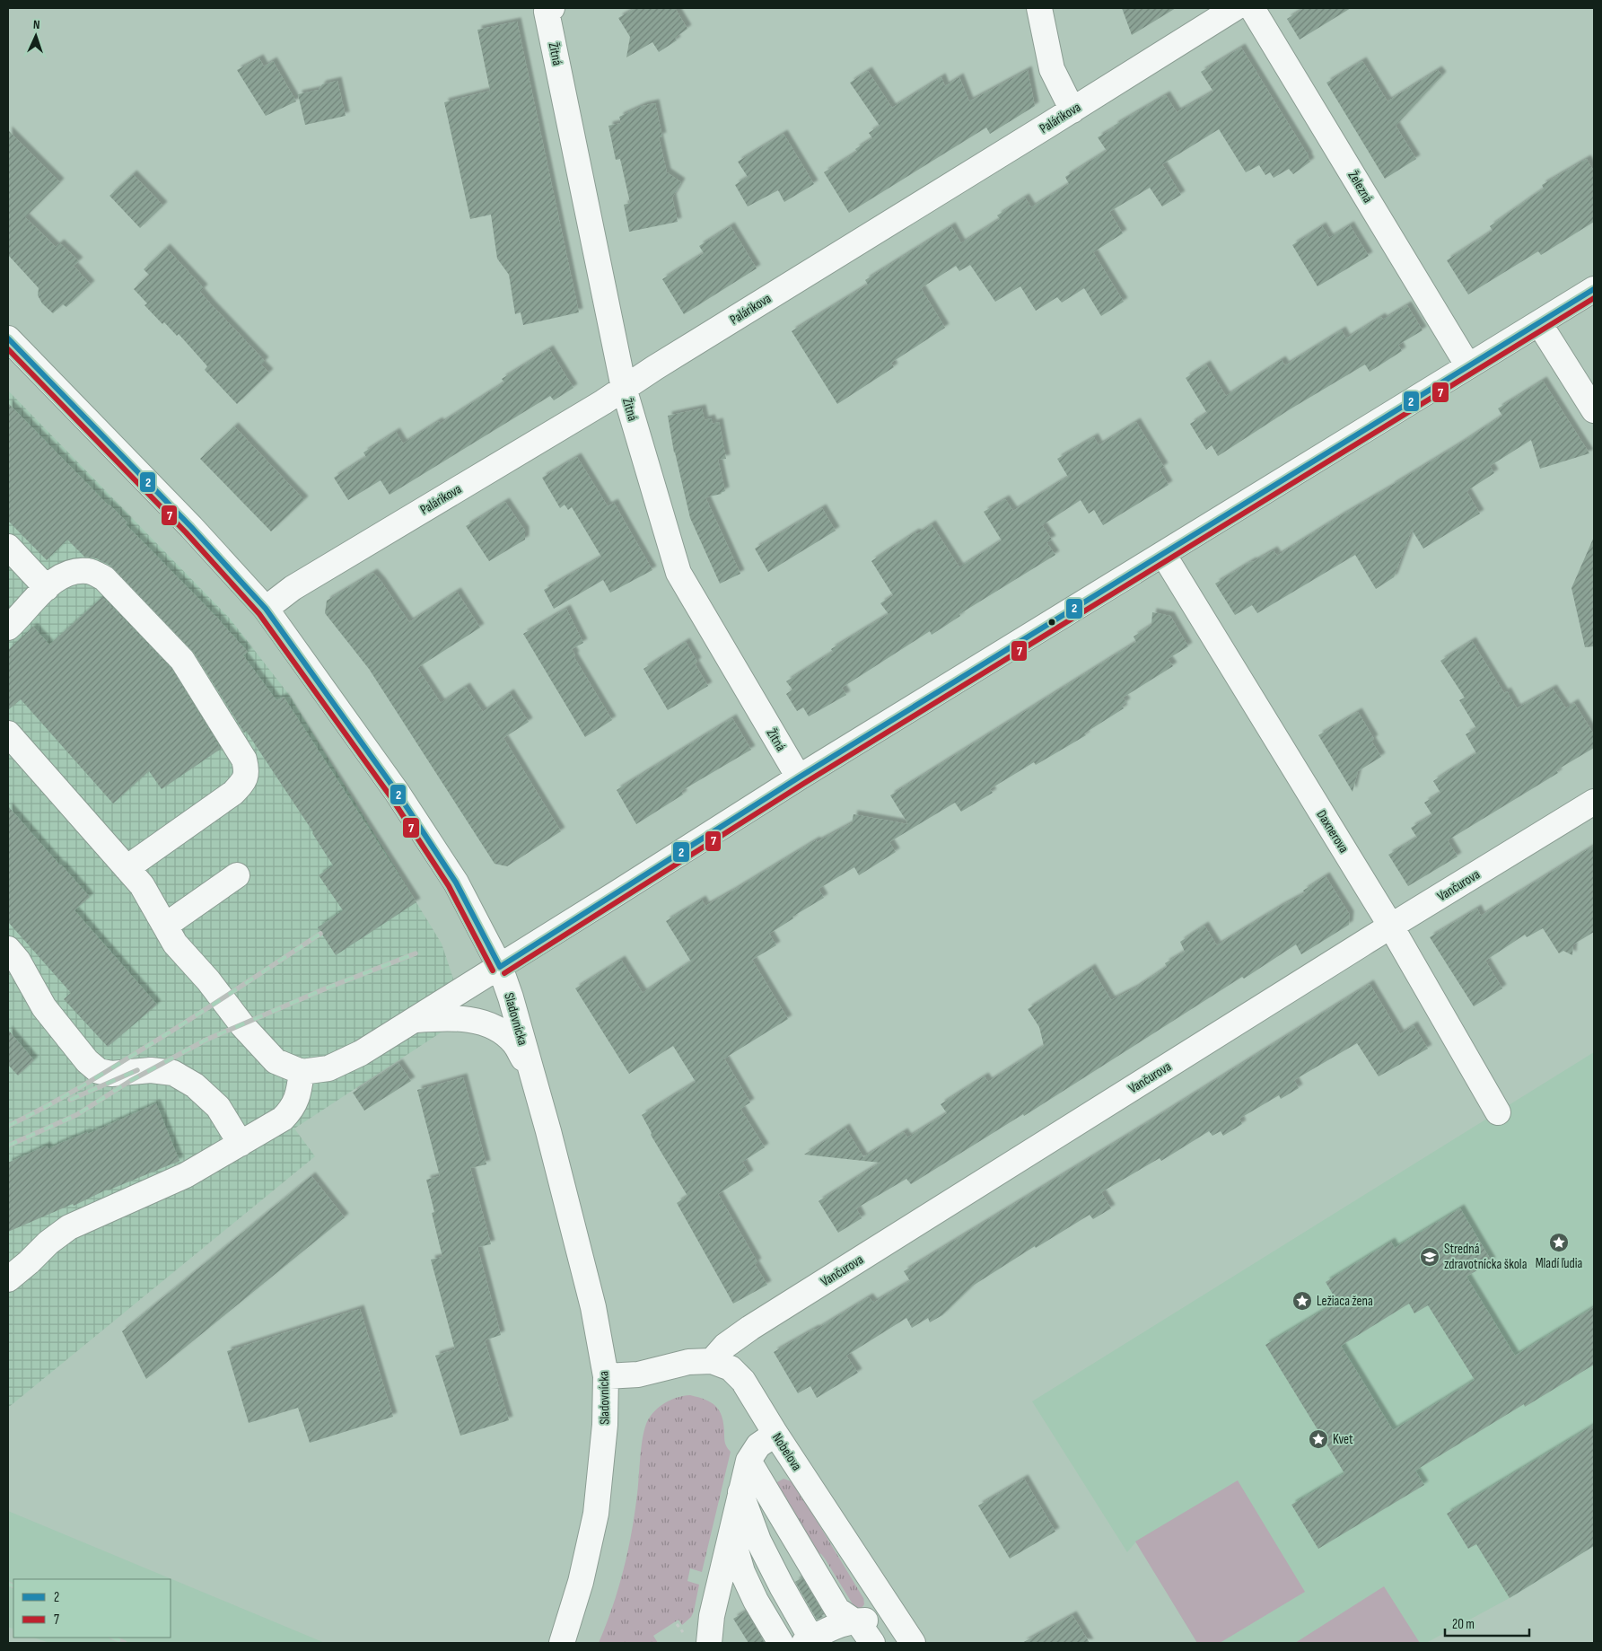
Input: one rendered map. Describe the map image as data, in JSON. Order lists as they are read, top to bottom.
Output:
{
  "streets": {
    "street": [
      "Žitná",
      "Palárikova",
      "Železná",
      "Daxnerova",
      "Vančurova",
      "Sladovnícka",
      "Nobelova"
    ]
  },
  "crossings": [
    ["Žitná", "Palárikova"],
    ["Palárikova", "Sladovnícka"],
    ["Daxnerova", "Vančurova"],
    ["Vančurova", "Nobelova"],
    ["Sladovnícka", "Nobelova"]
  ],
  "places": {
    "place": ["Mladí ľudia", "Ležiaca žena", "Kvet"],
    "school or university": ["Stredná zdravotnícka škola"]
  },
  "lines": ["transit line 2", "transit line 7"],
  "legend": ["2", "7"],
  "scale_bar": "20 m",
  "north": "top"
}
